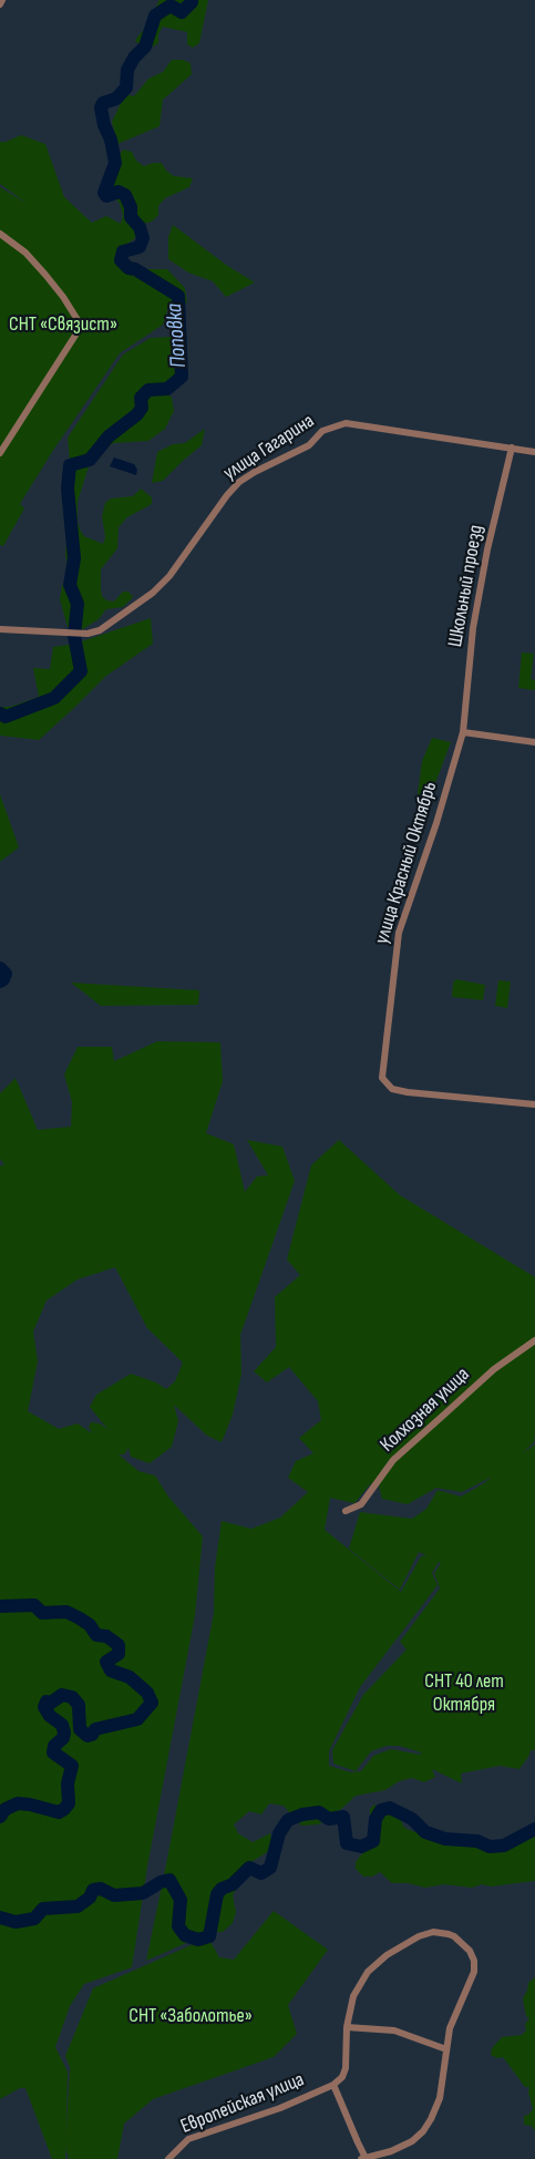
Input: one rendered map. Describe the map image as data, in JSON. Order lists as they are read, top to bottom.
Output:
{
  "streets": {
    "street": [
      "улица Гагарина",
      "Школьный проезд",
      "улица Красный Октябрь",
      "Колхозная улица",
      "Европейская улица"
    ]
  },
  "crossings": [
    ["улица Гагарина", "Школьный проезд"],
    ["Школьный проезд", "улица Красный Октябрь"]
  ],
  "water": ["Поповка"],
  "parks": ["СНТ «Связист»", "СНТ 40 лет Октября", "СНТ «Заболотье»"]
}
